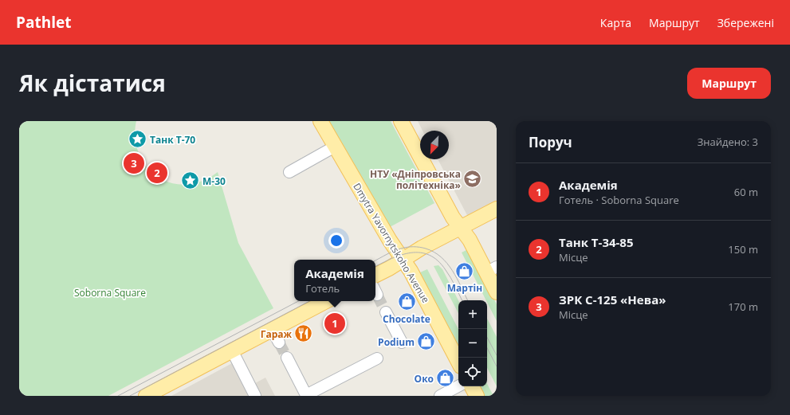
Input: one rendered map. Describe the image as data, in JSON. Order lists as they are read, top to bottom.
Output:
{
  "streets": {
    "main road": ["Dmytra Yavornytskoho Avenue"]
  },
  "parks": ["Soborna Square"],
  "places": {
    "place": ["Танк Т-70", "М-30"],
    "school or university": ["НТУ «Дніпровська політехніка»"],
    "shop": [
      "Мартін",
      "Chocolate",
      "Podium",
      "Око"
    ],
    "restaurant": ["Гараж"]
  },
  "north": "bottom left",
  "page": {
    "header": "Pathlet",
    "nav": ["Карта", "Маршрут", "Збережені"],
    "title": "Як дістатися",
    "buttons": "Маршрут",
    "heading": ["Поруч", "Знайдено: 3"],
    "pins": ["3", "2", "1"],
    "list": [
      {
        "mark": "1",
        "name": "Академія",
        "note": "Готель · Soborna Square",
        "value": "60 m"
      },
      {
        "mark": "2",
        "name": "Танк Т-34-85",
        "note": "Місце",
        "value": "150 m"
      },
      {
        "mark": "3",
        "name": "ЗРК С-125 «Нева»",
        "note": "Місце",
        "value": "170 m"
      }
    ],
    "popup": ["Академія", "Готель"],
    "map_buttons": ["+", "−"]
  }
}
